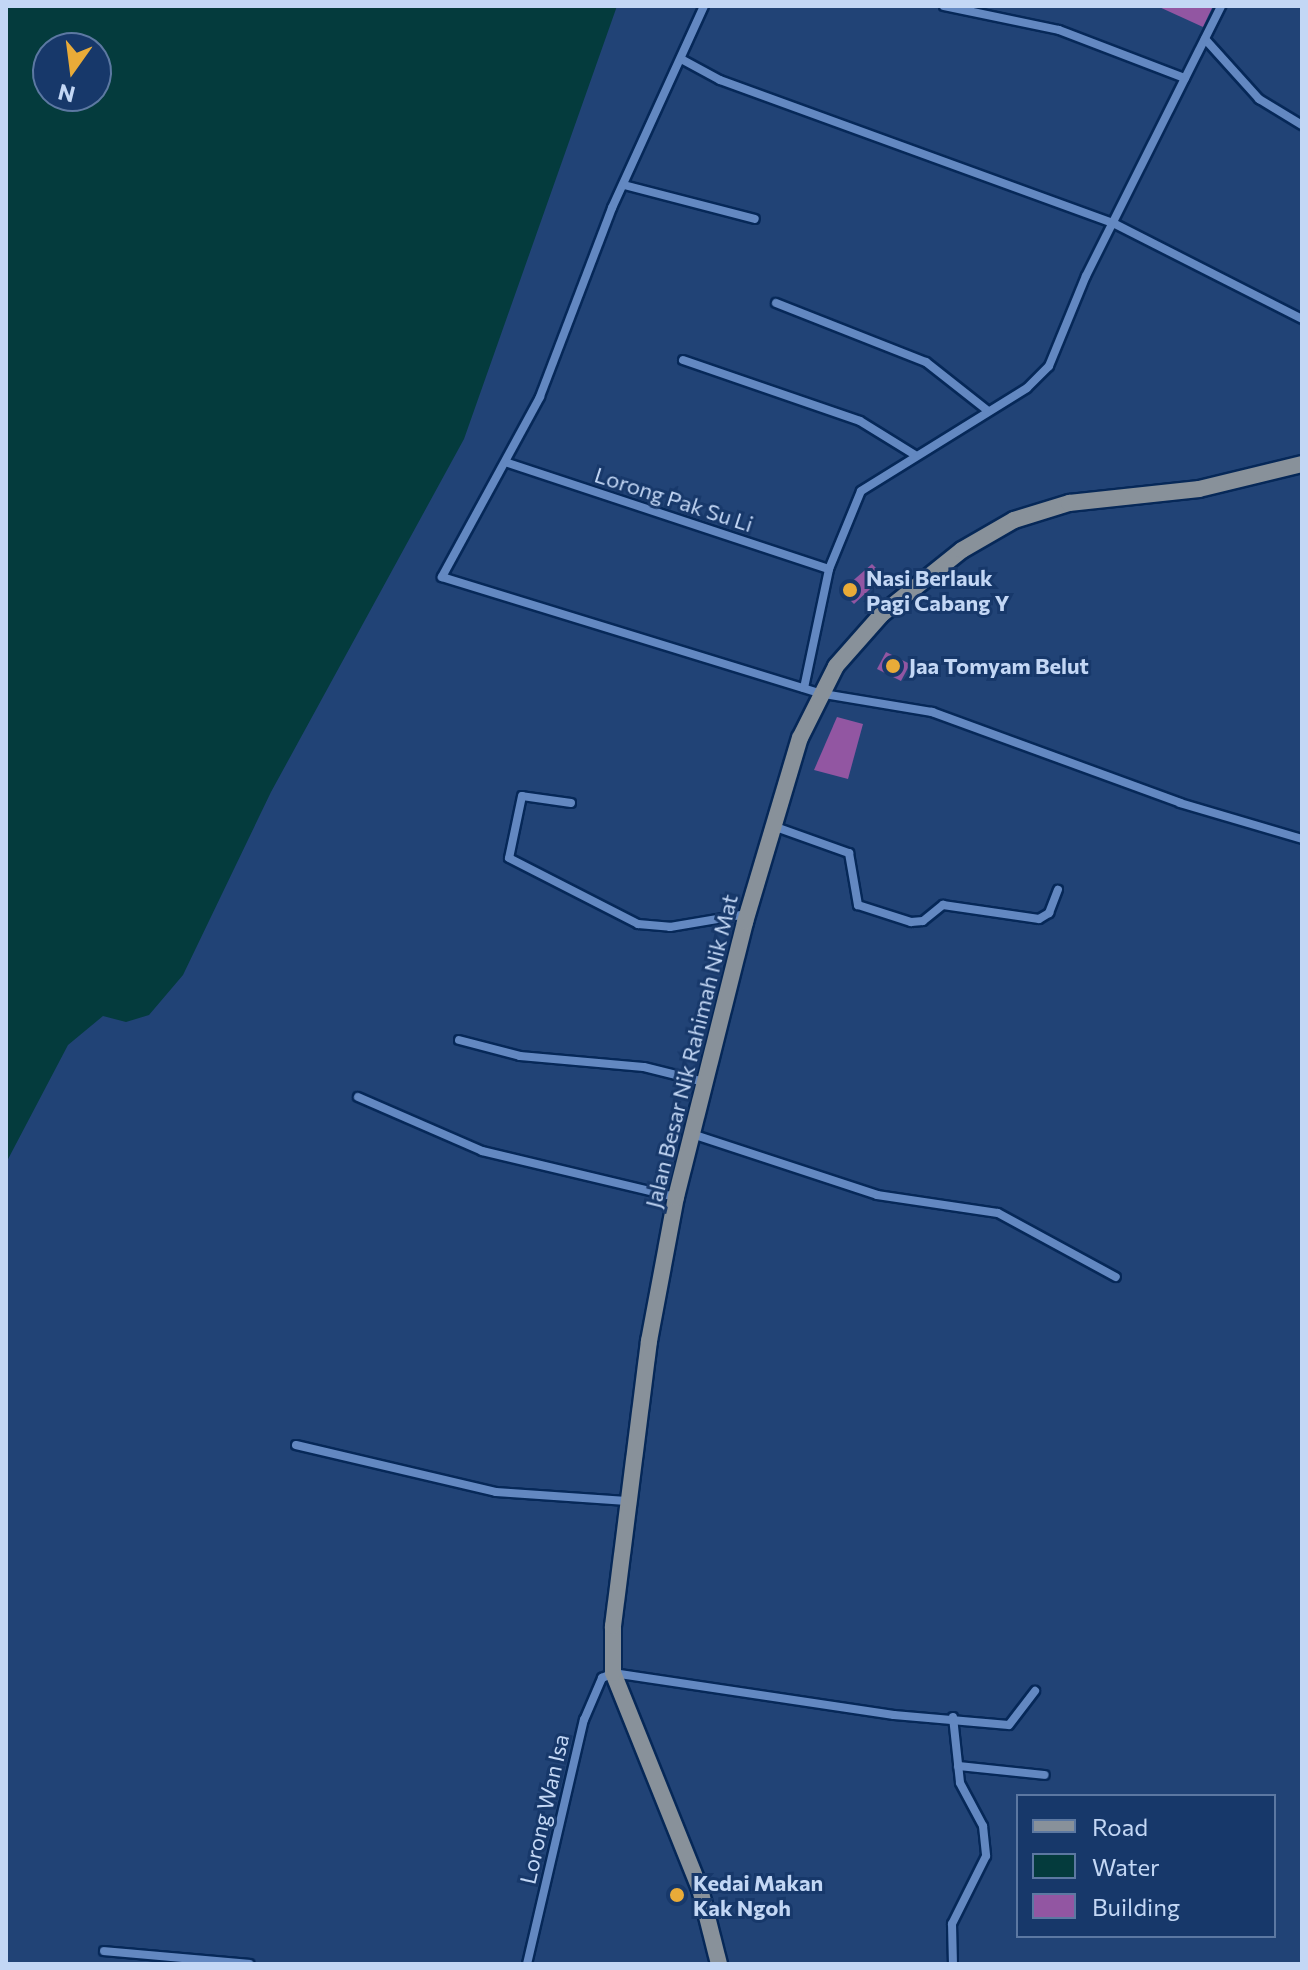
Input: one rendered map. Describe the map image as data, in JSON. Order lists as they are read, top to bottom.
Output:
{
  "streets": {
    "street": ["Lorong Pak Su Li", "Jalan Besar Nik Rahimah Nik Mat", "Lorong Wan Isa"]
  },
  "crossings": [
    ["Jalan Besar Nik Rahimah Nik Mat", "Lorong Wan Isa"]
  ],
  "places": ["Nasi Berlauk Pagi Cabang Y", "Jaa Tomyam Belut", "Kedai Makan Kak Ngoh"],
  "legend": ["Road", "Water", "Building"],
  "north": "bottom"
}
